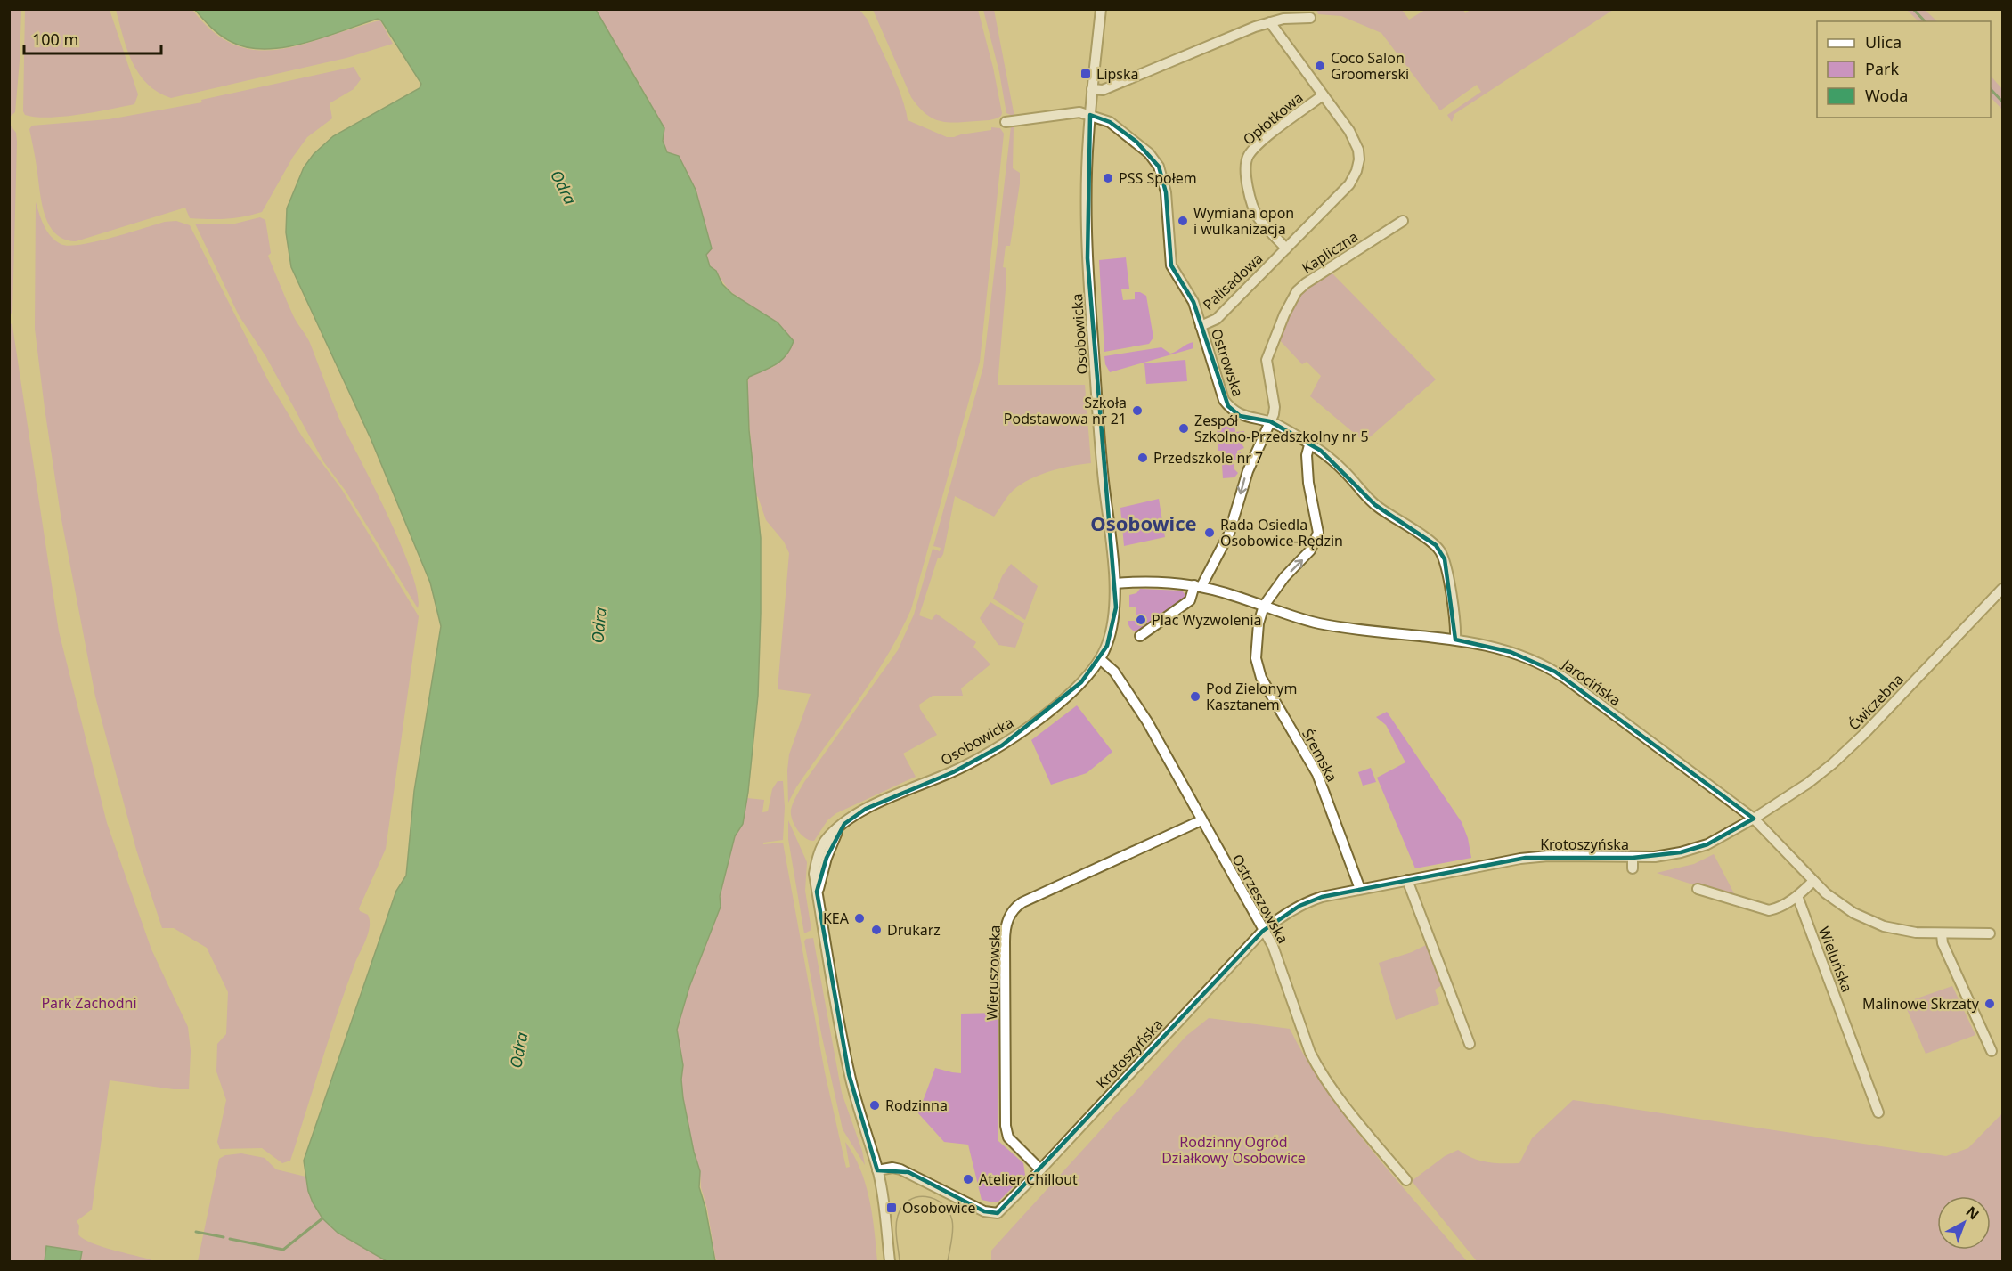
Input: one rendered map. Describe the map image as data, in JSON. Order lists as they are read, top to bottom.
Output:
{
  "streets": {
    "street": [
      "Opłotkowa",
      "Kapliczna",
      "Palisadowa",
      "Osobowicka",
      "Ostrowska",
      "Jarocińska",
      "Ćwiczebna",
      "Śremska",
      "Krotoszyńska",
      "Ostrzeszowska",
      "Wieluńska",
      "Wieruszowska"
    ]
  },
  "crossings": [
    ["Opłotkowa", "Palisadowa"],
    ["Kapliczna", "Ostrowska"],
    ["Kapliczna", "Jarocińska"],
    ["Palisadowa", "Ostrowska"],
    ["Osobowicka", "Ostrowska"],
    ["Osobowicka", "Jarocińska"],
    ["Osobowicka", "Krotoszyńska"],
    ["Osobowicka", "Ostrzeszowska"],
    ["Ostrowska", "Jarocińska"],
    ["Jarocińska", "Ćwiczebna"],
    ["Jarocińska", "Śremska"],
    ["Jarocińska", "Krotoszyńska"],
    ["Ćwiczebna", "Krotoszyńska"],
    ["Śremska", "Krotoszyńska"],
    ["Krotoszyńska", "Ostrzeszowska"],
    ["Krotoszyńska", "Wieruszowska"],
    ["Ostrzeszowska", "Wieruszowska"]
  ],
  "districts": ["Osobowice"],
  "water": ["Odra"],
  "parks": ["Park Zachodni", "Rodzinny Ogród Działkowy Osobowice"],
  "places": {
    "other": [
      "Coco Salon Groomerski",
      "PSS Społem",
      "Wymiana opon i wulkanizacja",
      "Szkoła Podstawowa nr 21",
      "Zespół Szkolno-Przedszkolny nr 5",
      "Przedszkole nr 7",
      "Rada Osiedla Osobowice-Rędzin",
      "Plac Wyzwolenia",
      "Pod Zielonym Kasztanem",
      "KEA",
      "Drukarz",
      "Malinowe Skrzaty",
      "Rodzinna",
      "Atelier Chillout"
    ],
    "transit": ["Lipska", "Osobowice"]
  },
  "legend": ["Ulica", "Park", "Woda"],
  "scale_bar": "100 m",
  "north": "top right"
}
